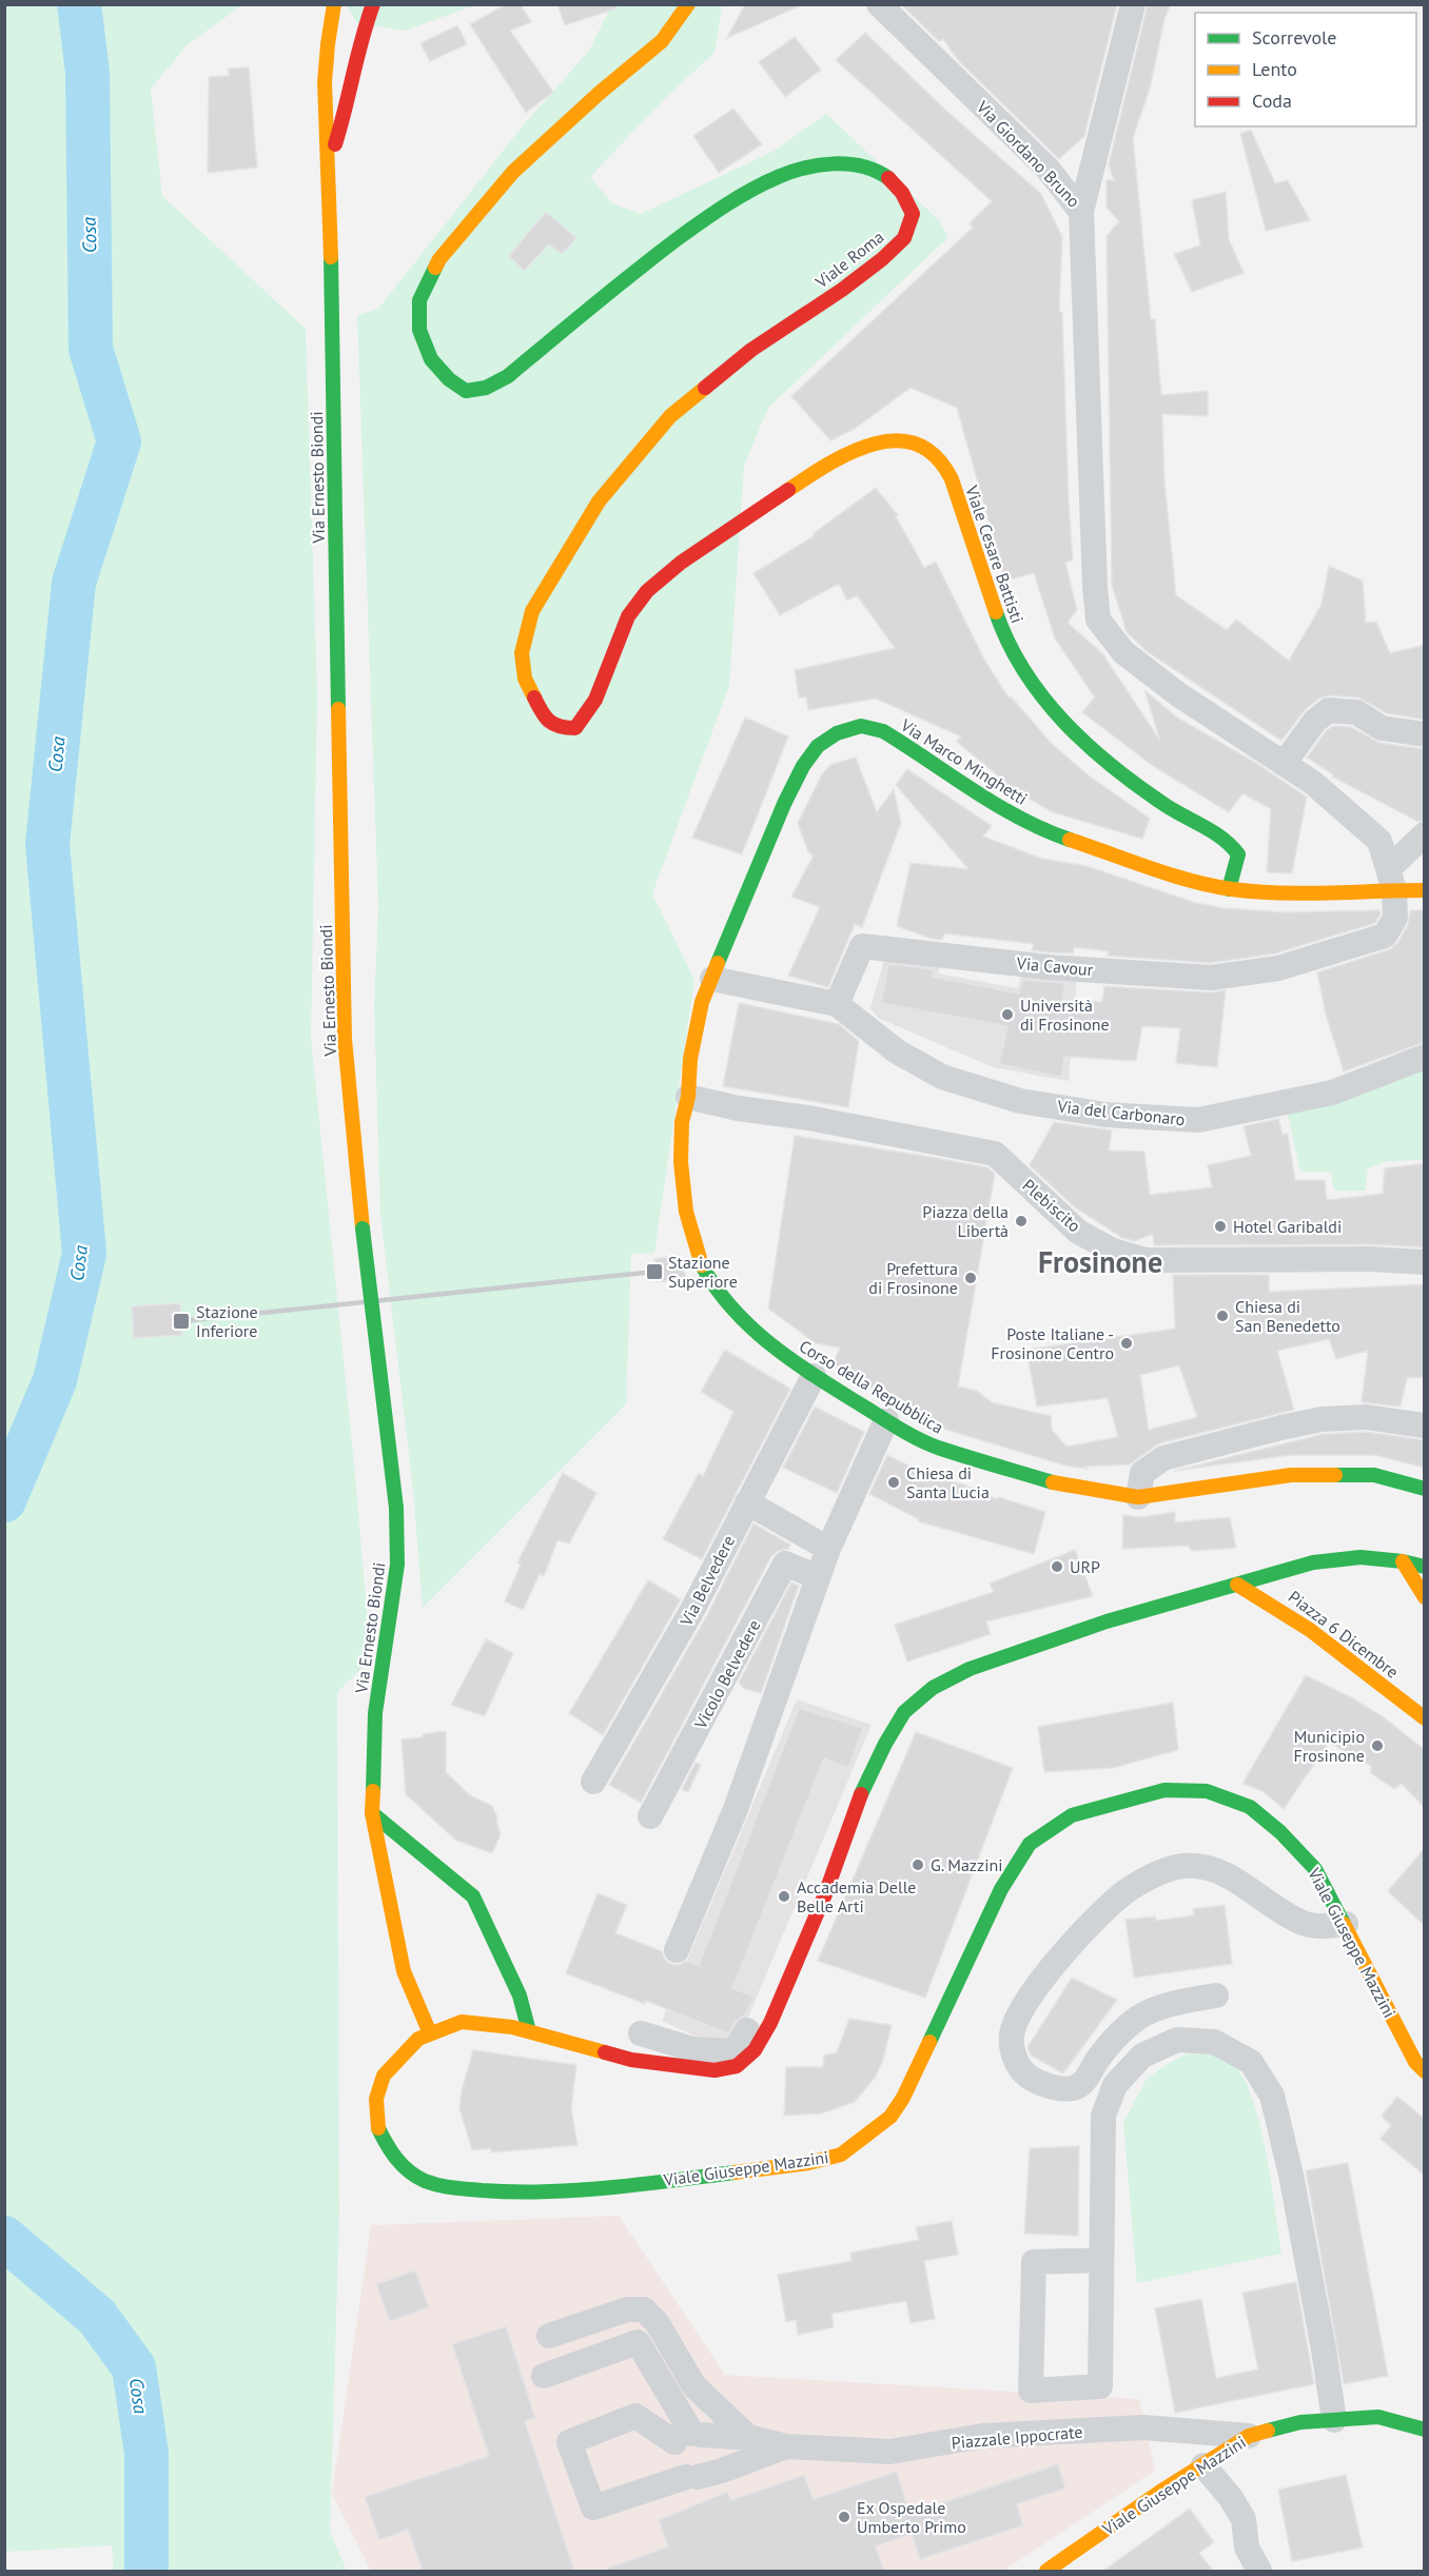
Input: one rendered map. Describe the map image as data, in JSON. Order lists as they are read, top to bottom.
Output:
{
  "streets": {
    "main road": [
      "Viale Roma",
      "Via Ernesto Biondi",
      "Viale Cesare Battisti",
      "Via Marco Minghetti",
      "Corso della Repubblica",
      "Piazza 6 Dicembre",
      "Viale Giuseppe Mazzini"
    ],
    "street": [
      "Via Giordano Bruno",
      "Via Cavour",
      "Via del Carbonaro",
      "Plebiscito",
      "Via Belvedere",
      "Vicolo Belvedere",
      "Piazzale Ippocrate"
    ]
  },
  "crossings": [
    ["Viale Roma", "Viale Cesare Battisti"],
    ["Via Ernesto Biondi", "Viale Giuseppe Mazzini"],
    ["Viale Cesare Battisti", "Via Marco Minghetti"],
    ["Via Marco Minghetti", "Via Cavour"],
    ["Via Marco Minghetti", "Corso della Repubblica"],
    ["Via Cavour", "Via del Carbonaro"],
    ["Plebiscito", "Corso della Repubblica"],
    ["Corso della Repubblica", "Via Belvedere"],
    ["Piazza 6 Dicembre", "Viale Giuseppe Mazzini"],
    ["Viale Giuseppe Mazzini", "Piazzale Ippocrate"]
  ],
  "districts": ["Frosinone"],
  "water": ["Cosa"],
  "places": {
    "other": [
      "Università di Frosinone",
      "Piazza della Libertà",
      "Hotel Garibaldi",
      "Prefettura di Frosinone",
      "Chiesa di San Benedetto",
      "Poste Italiane - Frosinone Centro",
      "Chiesa di Santa Lucia",
      "URP",
      "Municipio Frosinone",
      "G. Mazzini",
      "Accademia Delle Belle Arti",
      "Ex Ospedale Umberto Primo"
    ],
    "transit": ["Stazione Superiore", "Stazione Inferiore"]
  },
  "legend": ["Scorrevole", "Lento", "Coda"]
}
